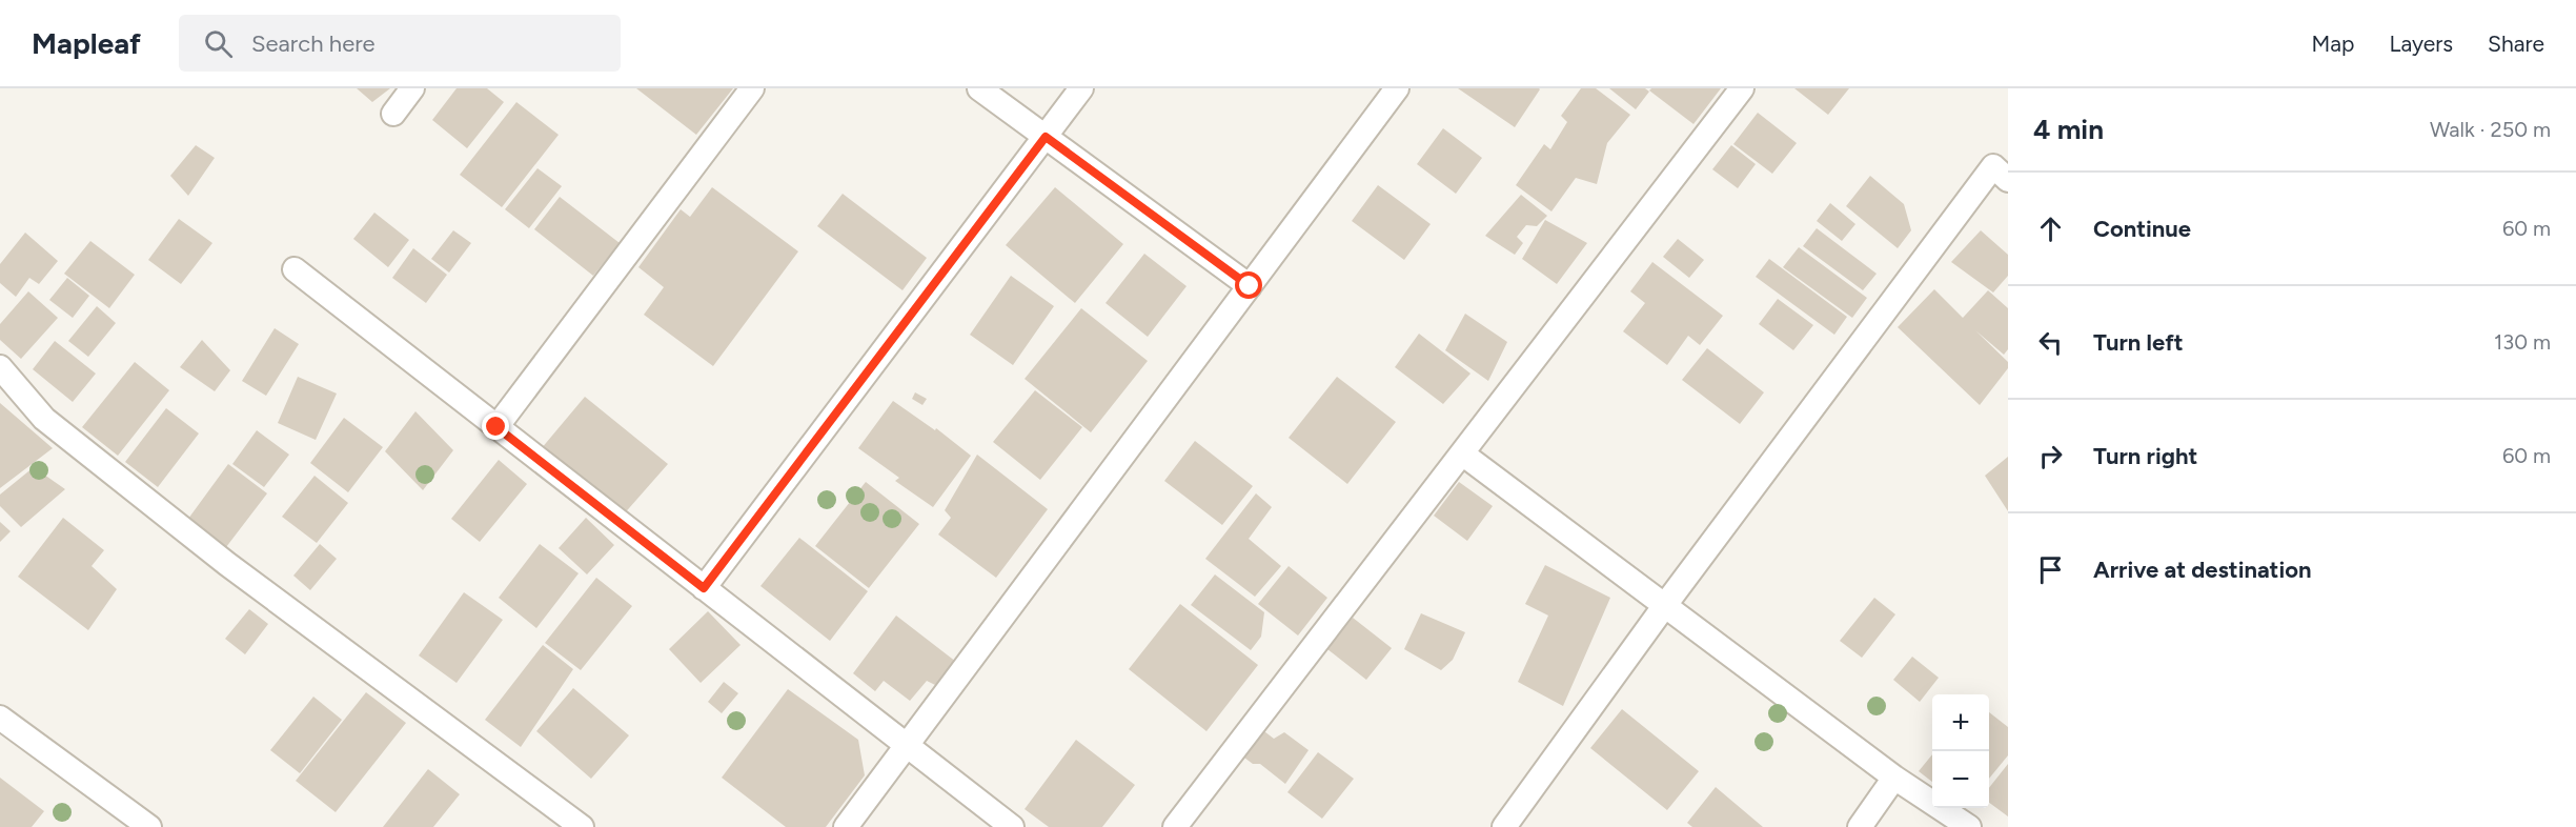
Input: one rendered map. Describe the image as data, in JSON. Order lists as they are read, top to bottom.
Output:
{
  "page": {
    "header": "Mapleaf",
    "search": "Search here",
    "nav": ["Map", "Layers", "Share"],
    "heading": ["4 min", "Walk · 250 m"],
    "list": [
      ["Continue", "60 m"],
      ["Turn left", "130 m"],
      ["Turn right", "60 m"],
      "Arrive at destination"
    ],
    "map_buttons": ["+", "−"]
  }
}
